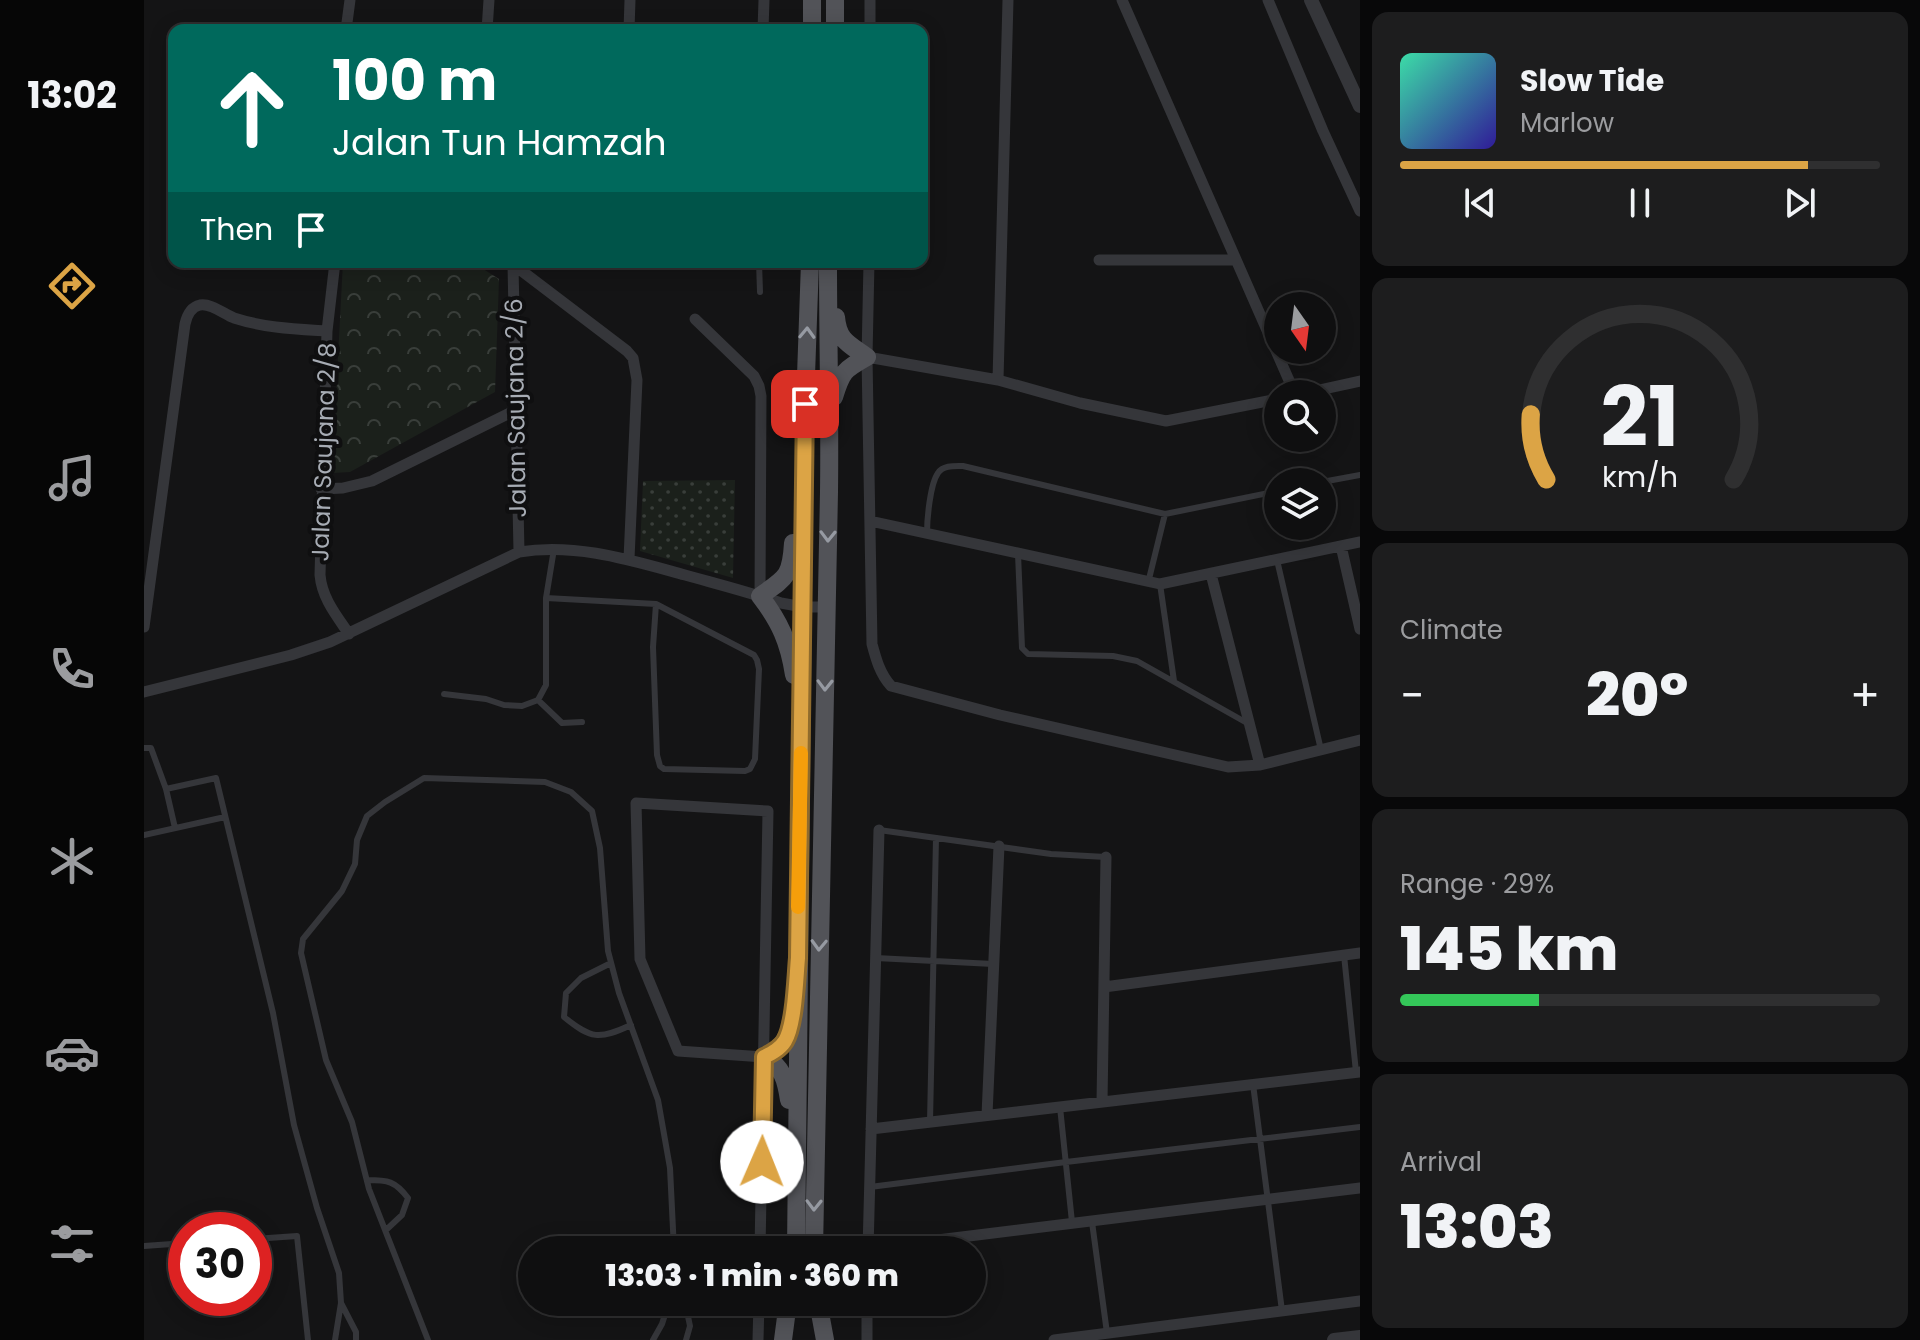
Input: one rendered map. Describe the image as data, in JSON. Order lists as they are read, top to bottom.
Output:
{
  "streets": {
    "street": ["Jalan Saujana 2/6", "Jalan Saujana 2/8"]
  },
  "north": "bottom",
  "page": {
    "tabs": "13:02",
    "turn": ["100 m", "Jalan Tun Hamzah"],
    "song": ["Slow Tide", "Marlow"],
    "then": "Then",
    "tile": [
      "Climate",
      ["Range · 29%", "145 km"],
      ["Arrival", "13:03"]
    ],
    "heat": ["−", "20°", "+"],
    "limit": "30",
    "trip": "13:03 · 1 min · 360 m",
    "gauge": ["21", "km/h"]
  }
}
